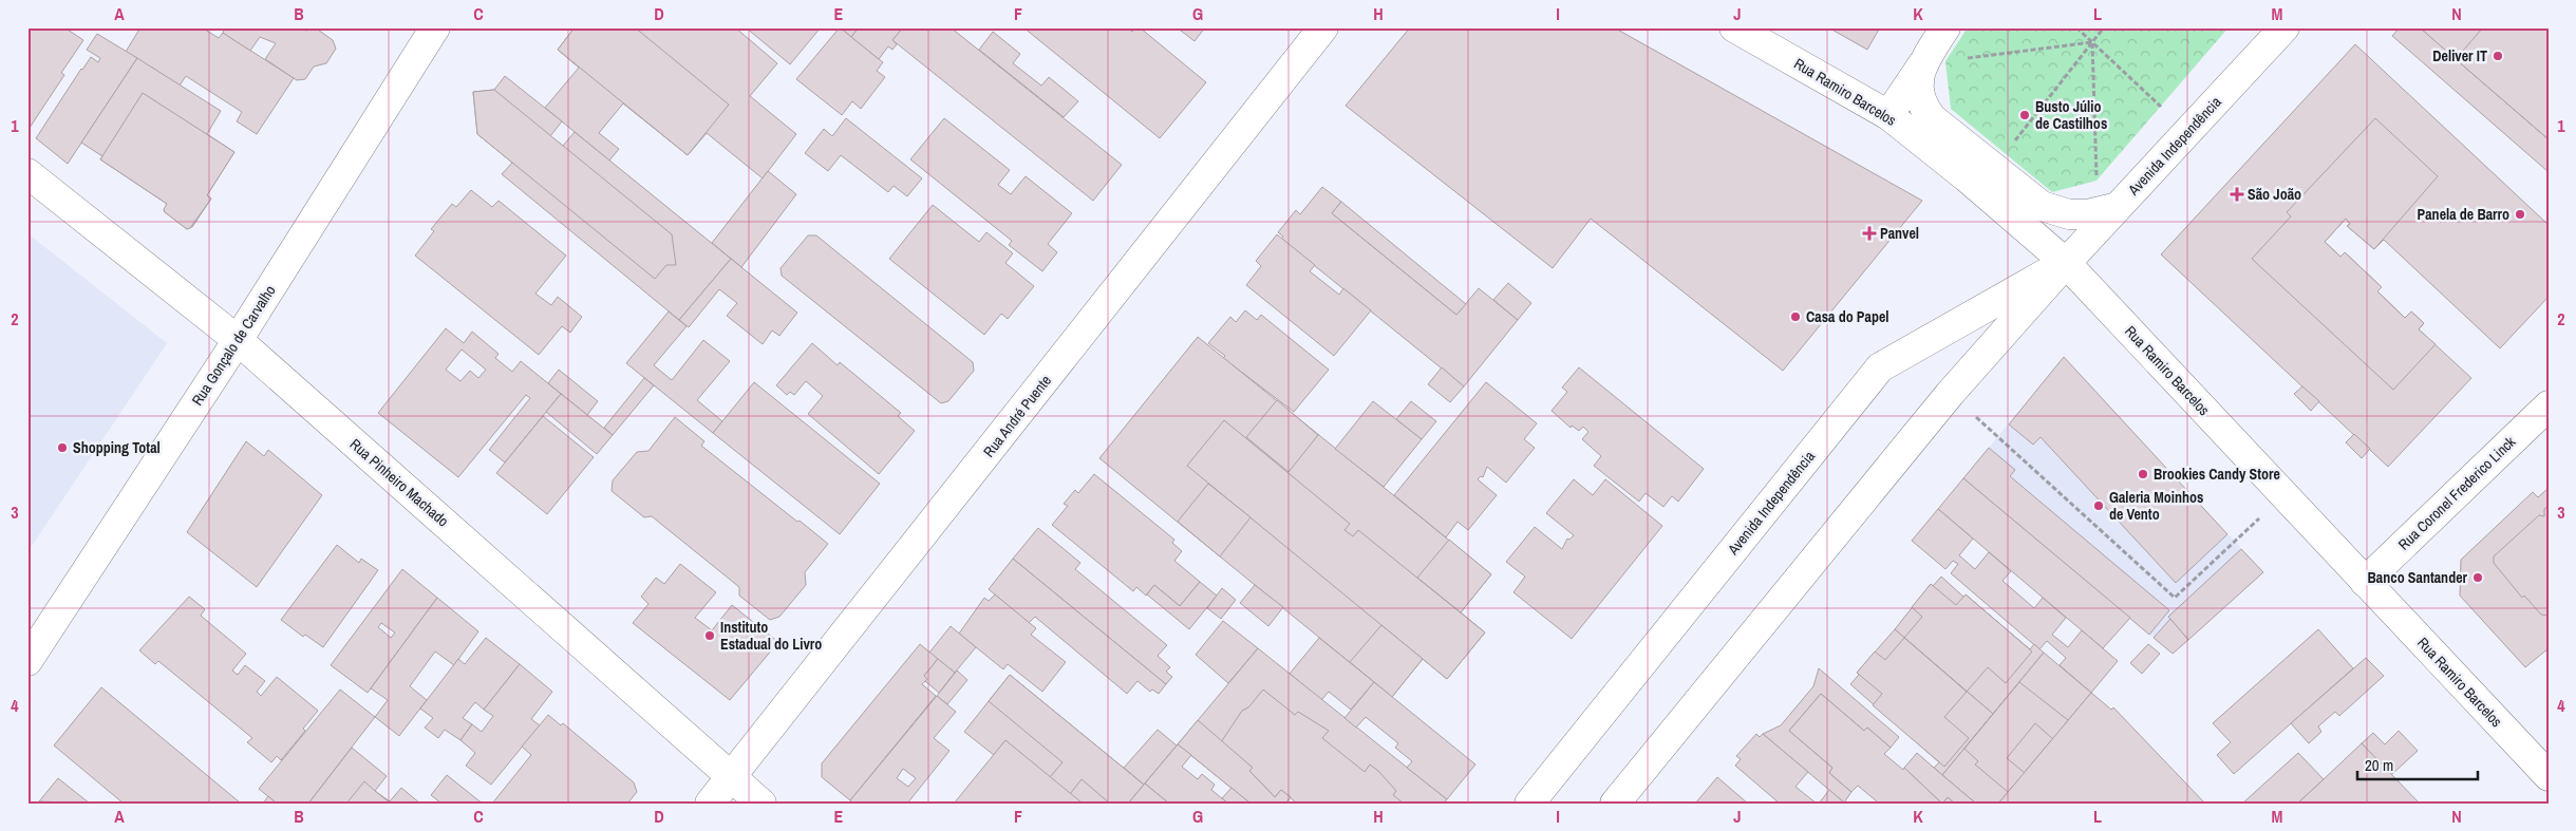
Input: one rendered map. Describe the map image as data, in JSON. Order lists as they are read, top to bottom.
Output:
{
  "streets": {
    "street": [
      "Rua Ramiro Barcelos",
      "Avenida Independência",
      "Rua Gonçalo de Carvalho",
      "Rua André Puente",
      "Rua Pinheiro Machado",
      "Rua Coronel Frederico Linck"
    ]
  },
  "crossings": [
    ["Rua Ramiro Barcelos", "Avenida Independência"],
    ["Rua Ramiro Barcelos", "Rua Coronel Frederico Linck"],
    ["Rua Gonçalo de Carvalho", "Rua Pinheiro Machado"],
    ["Rua André Puente", "Rua Pinheiro Machado"]
  ],
  "places": {
    "other": [
      "Deliver IT",
      "Busto Júlio de Castilhos",
      "Panela de Barro",
      "Casa do Papel",
      "Shopping Total",
      "Brookies Candy Store",
      "Galeria Moinhos de Vento",
      "Banco Santander",
      "Instituto Estadual do Livro"
    ],
    "health": ["São João", "Panvel"]
  },
  "scale_bar": "20 m",
  "grid": {
    "columns": [
      "A",
      "B",
      "C",
      "D",
      "E",
      "F",
      "G",
      "H",
      "I",
      "J",
      "K",
      "L",
      "M",
      "N"
    ],
    "rows": [
      "1",
      "2",
      "3",
      "4"
    ]
  }
}
